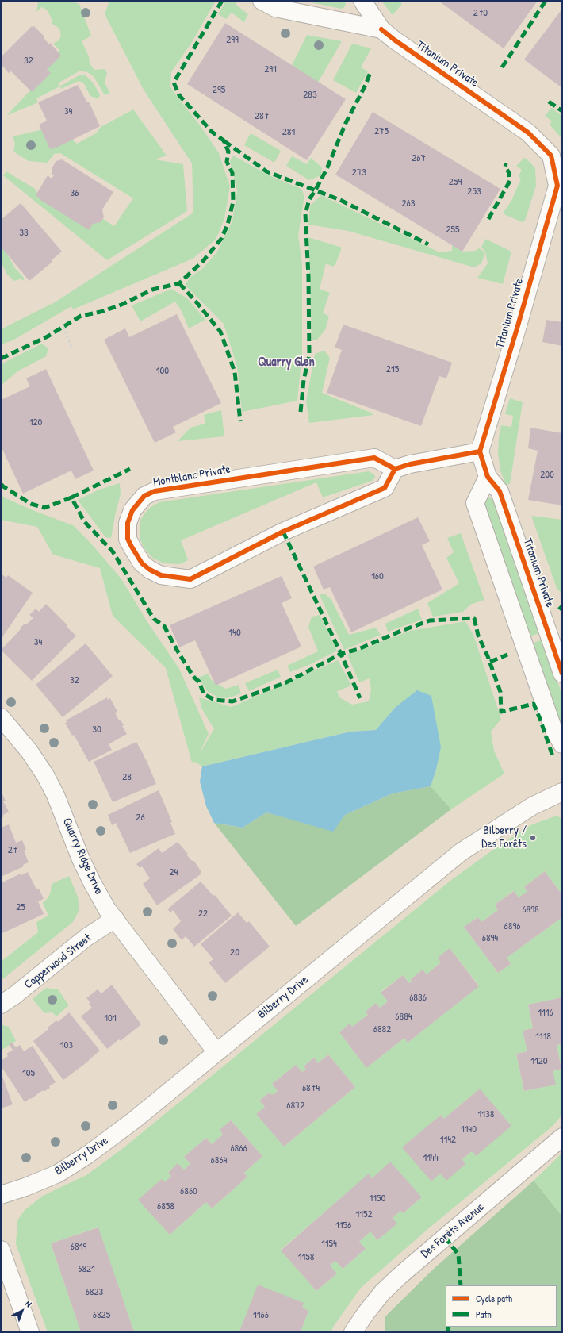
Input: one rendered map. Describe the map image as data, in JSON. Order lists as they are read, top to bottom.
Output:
{
  "streets": {
    "street": [
      "Titanium Private",
      "Montblanc Private",
      "Quarry Ridge Drive",
      "Copperwood Street",
      "Bilberry Drive",
      "Des Forêts Avenue"
    ]
  },
  "crossings": [
    ["Quarry Ridge Drive", "Copperwood Street"],
    ["Quarry Ridge Drive", "Bilberry Drive"]
  ],
  "districts": ["Quarry Glen"],
  "places": ["Bilberry / Des Forêts"],
  "house_numbers": [
    "270",
    "299",
    "32",
    "291",
    "295",
    "283",
    "34",
    "287",
    "275",
    "281",
    "267",
    "273",
    "259",
    "253",
    "36",
    "263",
    "255",
    "38",
    "215",
    "100",
    "120",
    "200",
    "160",
    "140",
    "34",
    "32",
    "30",
    "28",
    "26",
    "27",
    "24",
    "25",
    "6898",
    "22",
    "6896",
    "6894",
    "20",
    "6886",
    "1116",
    "6884",
    "101",
    "6882",
    "1118",
    "103",
    "1120",
    "105",
    "6874",
    "6872",
    "1138",
    "1140",
    "1142",
    "6866",
    "1144",
    "6864",
    "6860",
    "1150",
    "6858",
    "1152",
    "1156",
    "1154",
    "6819",
    "1158",
    "6821",
    "6823",
    "6825",
    "1166"
  ],
  "legend": ["Cycle path", "Path"],
  "north": "top right"
}
